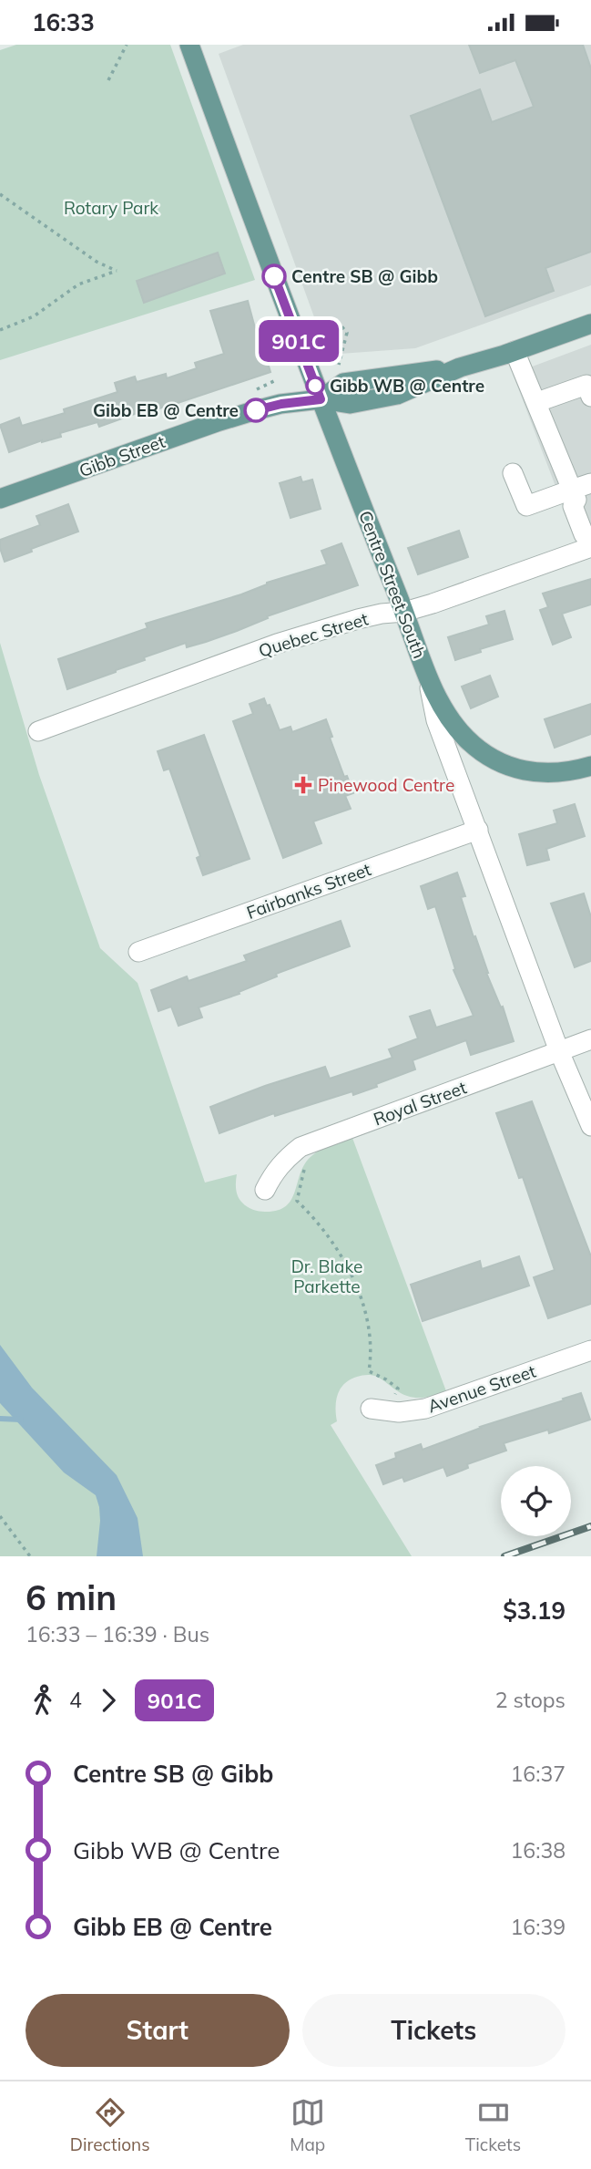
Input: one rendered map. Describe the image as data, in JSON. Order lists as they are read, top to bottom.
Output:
{
  "streets": {
    "main road": ["Gibb Street", "Centre Street South"],
    "street": [
      "Quebec Street",
      "Fairbanks Street",
      "Royal Street",
      "Avenue Street"
    ]
  },
  "crossings": [
    ["Gibb Street", "Centre Street South"],
    ["Centre Street South", "Quebec Street"],
    ["Centre Street South", "Fairbanks Street"],
    ["Centre Street South", "Royal Street"]
  ],
  "parks": ["Rotary Park", "Dr. Blake Parkette"],
  "places": {
    "other": ["Centre SB @ Gibb", "Gibb WB @ Centre", "Gibb EB @ Centre"],
    "health": ["Pinewood Centre"]
  },
  "lines": ["bus line 901C"],
  "page": {
    "status": "16:33",
    "on_map": "901C",
    "heading": ["6 min", "16:33 – 16:39 · Bus", "$3.19"],
    "legs": ["4", "901C", "2 stops"],
    "list": [
      {
        "name": "Centre SB @ Gibb",
        "value": "16:37"
      },
      {
        "name": "Gibb WB @ Centre",
        "value": "16:38"
      },
      {
        "name": "Gibb EB @ Centre",
        "value": "16:39"
      }
    ],
    "buttons": ["Start", "Tickets"],
    "tabs": ["Directions", "Map", "Tickets"]
  }
}
